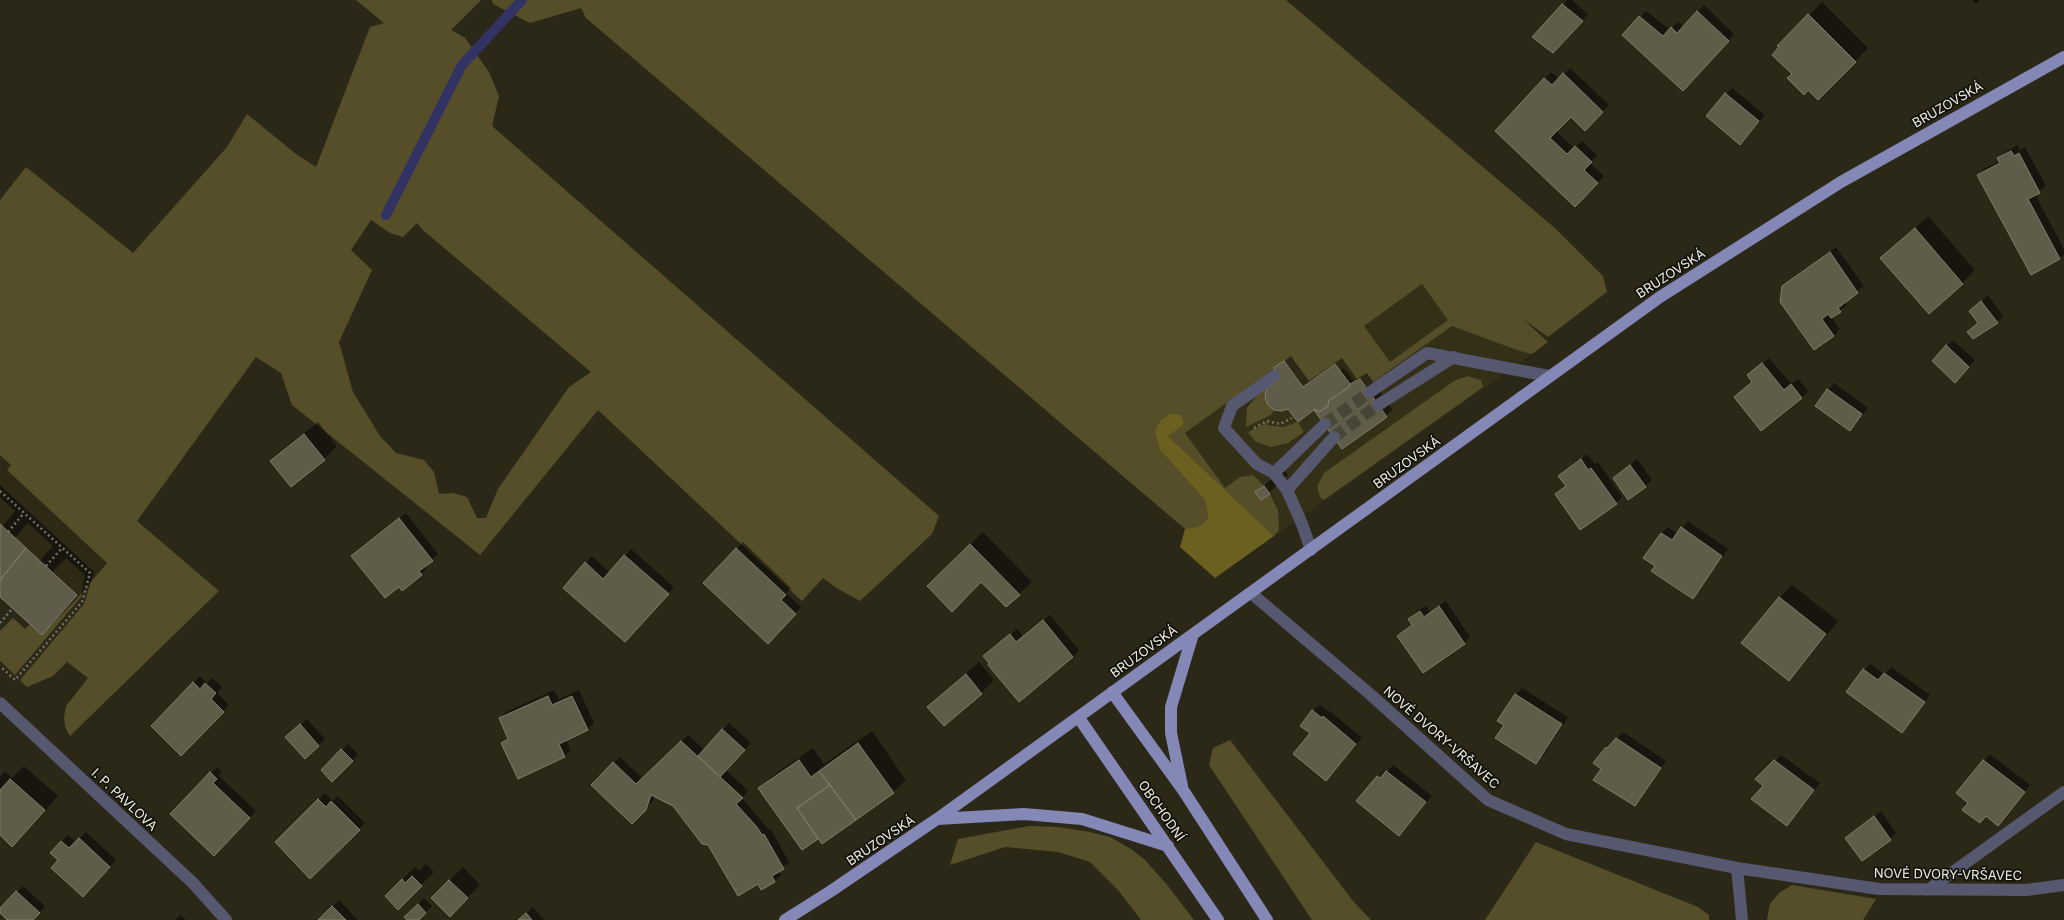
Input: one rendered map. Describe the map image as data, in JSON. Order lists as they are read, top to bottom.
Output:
{
  "streets": {
    "main road": ["BRUZOVSKÁ", "OBCHODNÍ"],
    "street": ["NOVÉ DVORY-VRŠAVEC", "I. P. PAVLOVA"]
  },
  "crossings": [
    ["BRUZOVSKÁ", "NOVÉ DVORY-VRŠAVEC"],
    ["BRUZOVSKÁ", "OBCHODNÍ"]
  ]
}
